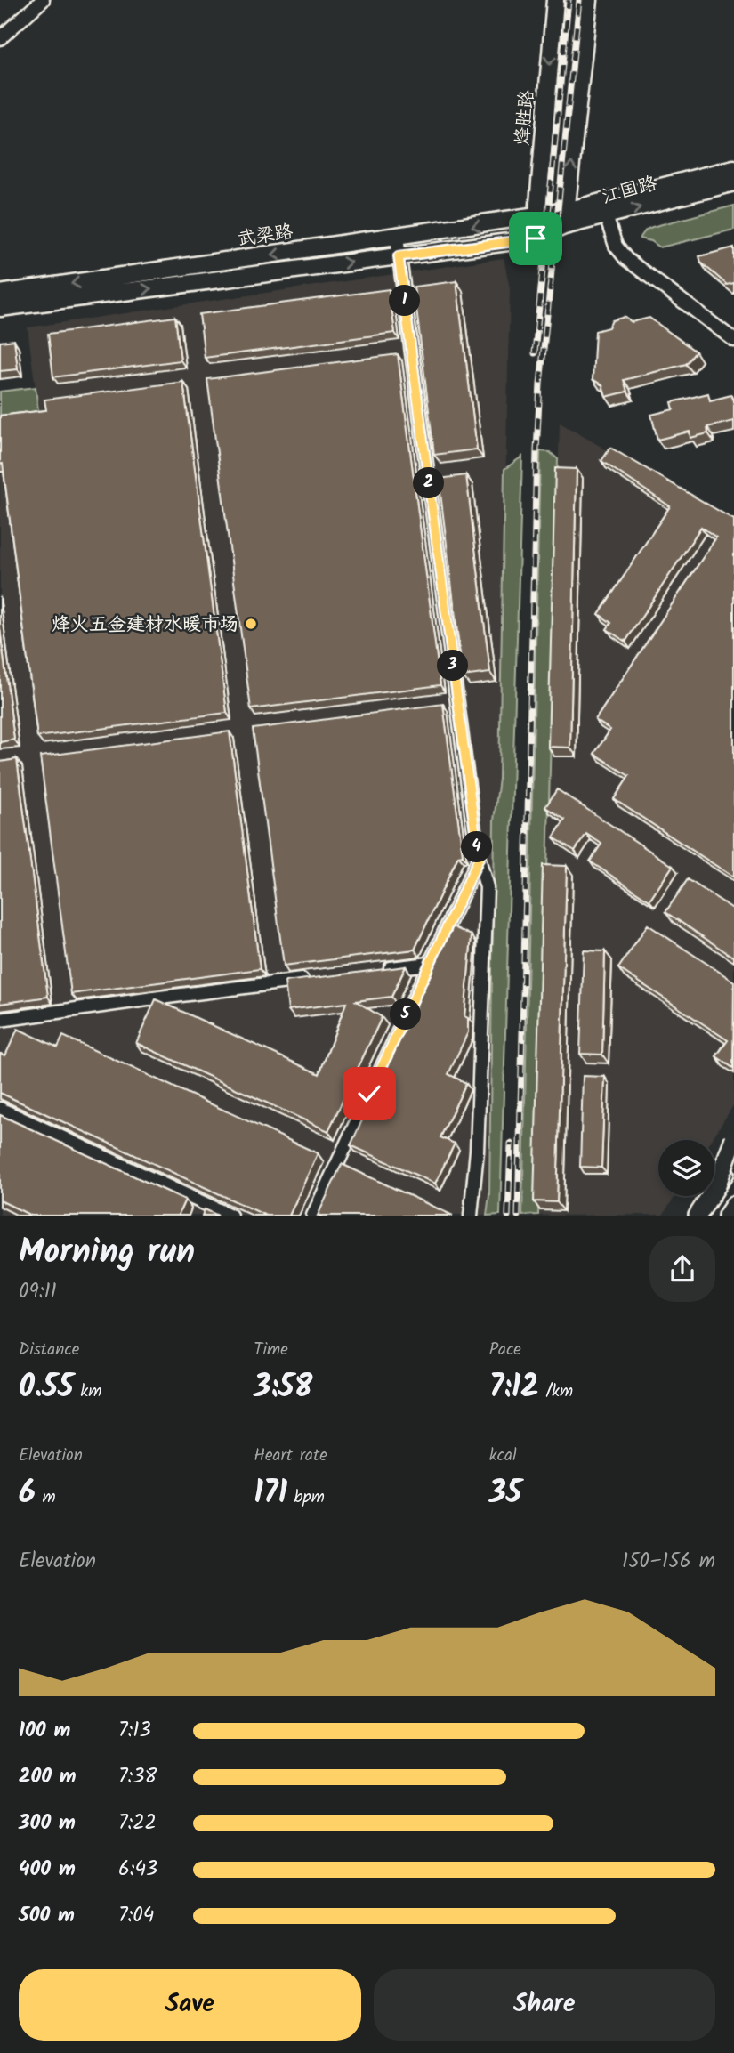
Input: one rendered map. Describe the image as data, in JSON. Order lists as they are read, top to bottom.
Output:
{
  "streets": {
    "main road": ["烽胜路", "江国路", "武梁路"]
  },
  "crossings": [
    ["烽胜路", "江国路"],
    ["烽胜路", "武梁路"],
    ["江国路", "武梁路"]
  ],
  "places": ["烽火五金建材水暖市场"],
  "page": {
    "pins": [
      "1",
      "2",
      "3",
      "4",
      "5"
    ],
    "heading": ["Morning run", "09:11"],
    "stats": [
      ["Distance", "0.55 km"],
      ["Time", "3:58"],
      ["Pace", "7:12 /km"],
      ["Elevation", "6 m"],
      ["Heart rate", "171 bpm"],
      ["kcal", "35"]
    ],
    "chart": ["Elevation", "150–156 m"],
    "list": [
      {
        "name": "100 m",
        "note": "7:13"
      },
      {
        "name": "200 m",
        "note": "7:38"
      },
      {
        "name": "300 m",
        "note": "7:22"
      },
      {
        "name": "400 m",
        "note": "6:43"
      },
      {
        "name": "500 m",
        "note": "7:04"
      }
    ],
    "buttons": ["Save", "Share"]
  }
}
